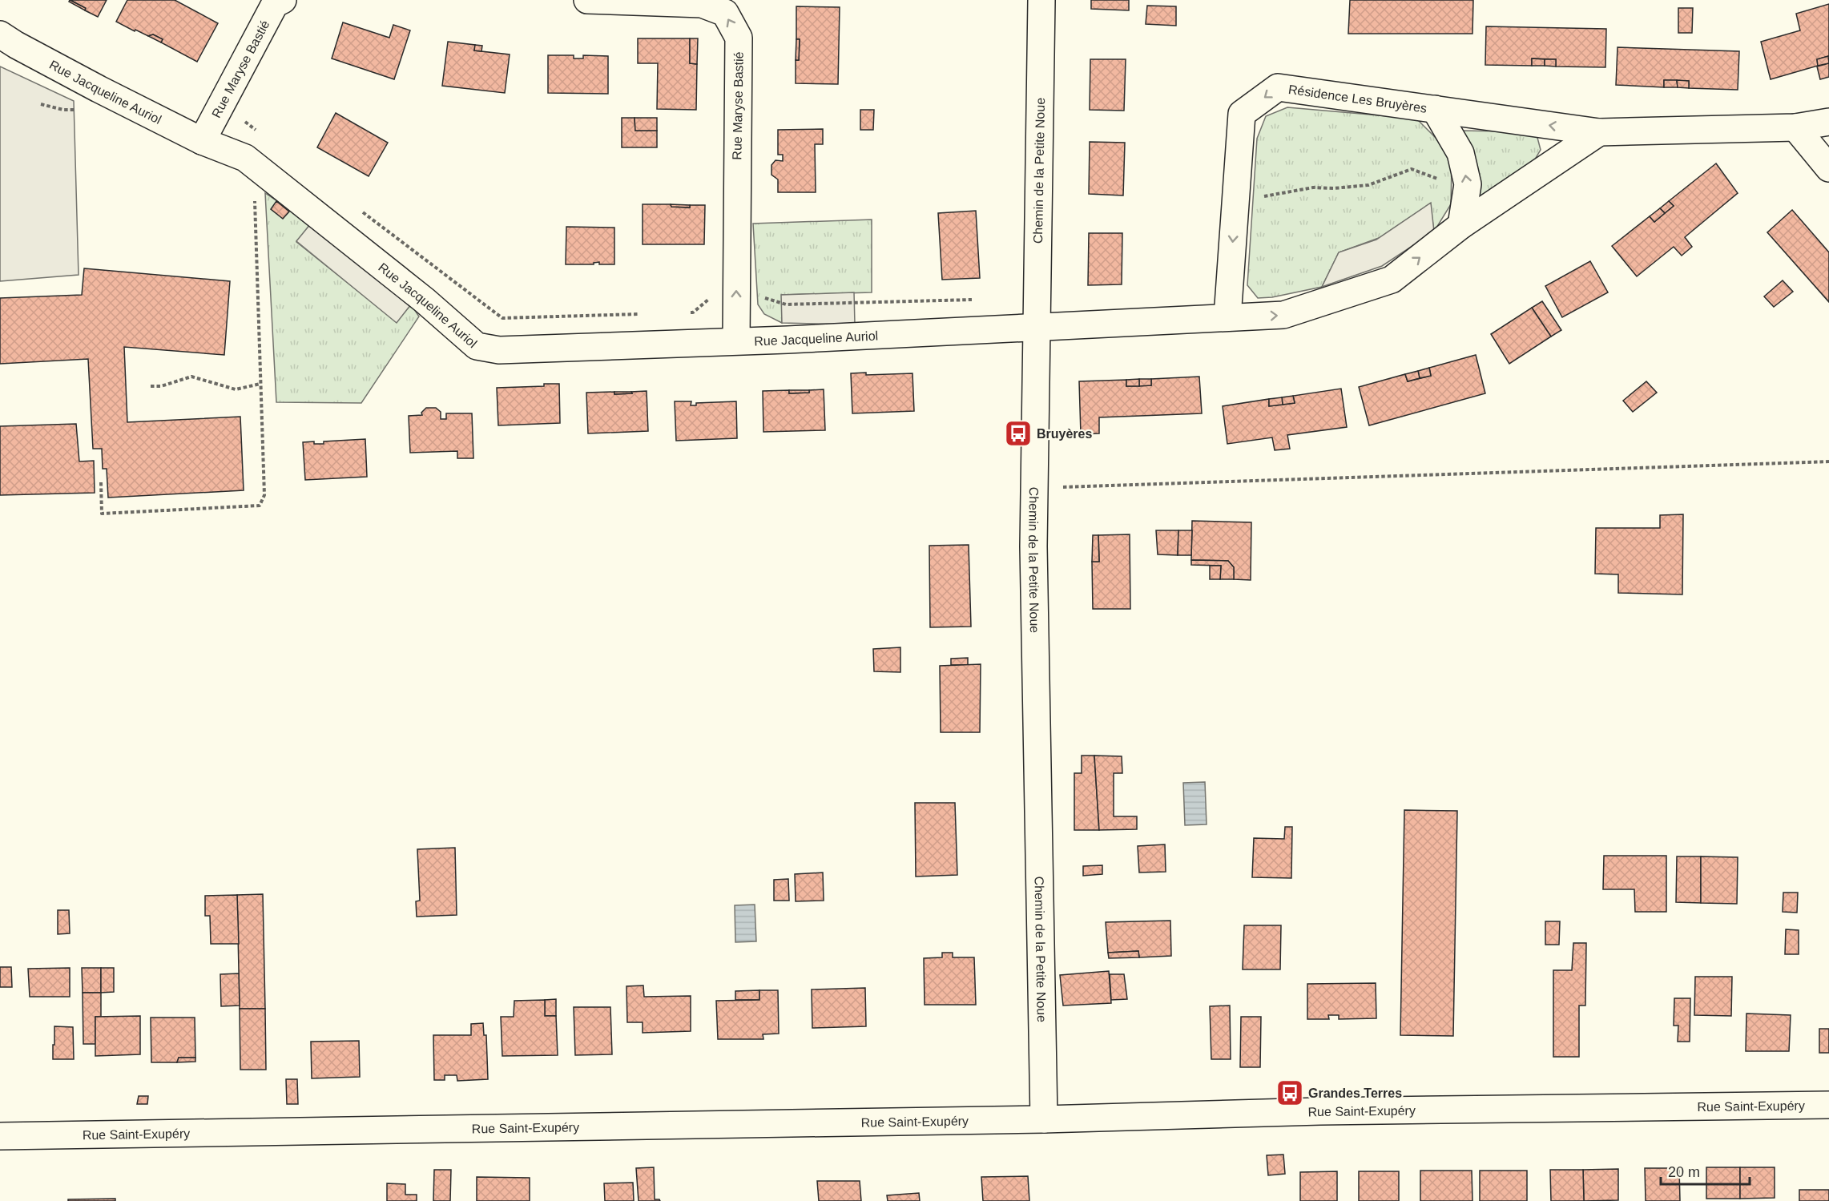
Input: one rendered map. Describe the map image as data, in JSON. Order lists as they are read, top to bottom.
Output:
{
  "streets": {
    "street": [
      "Rue Maryse Bastié",
      "Rue Jacqueline Auriol",
      "Résidence Les Bruyères",
      "Chemin de la Petite Noue",
      "Rue Saint-Exupéry"
    ]
  },
  "crossings": [
    ["Rue Maryse Bastié", "Rue Jacqueline Auriol"],
    ["Rue Jacqueline Auriol", "Chemin de la Petite Noue"],
    ["Chemin de la Petite Noue", "Rue Saint-Exupéry"]
  ],
  "places": {
    "bus stop": ["Bruyères", "Grandes Terres"]
  },
  "scale_bar": "20 m"
}
